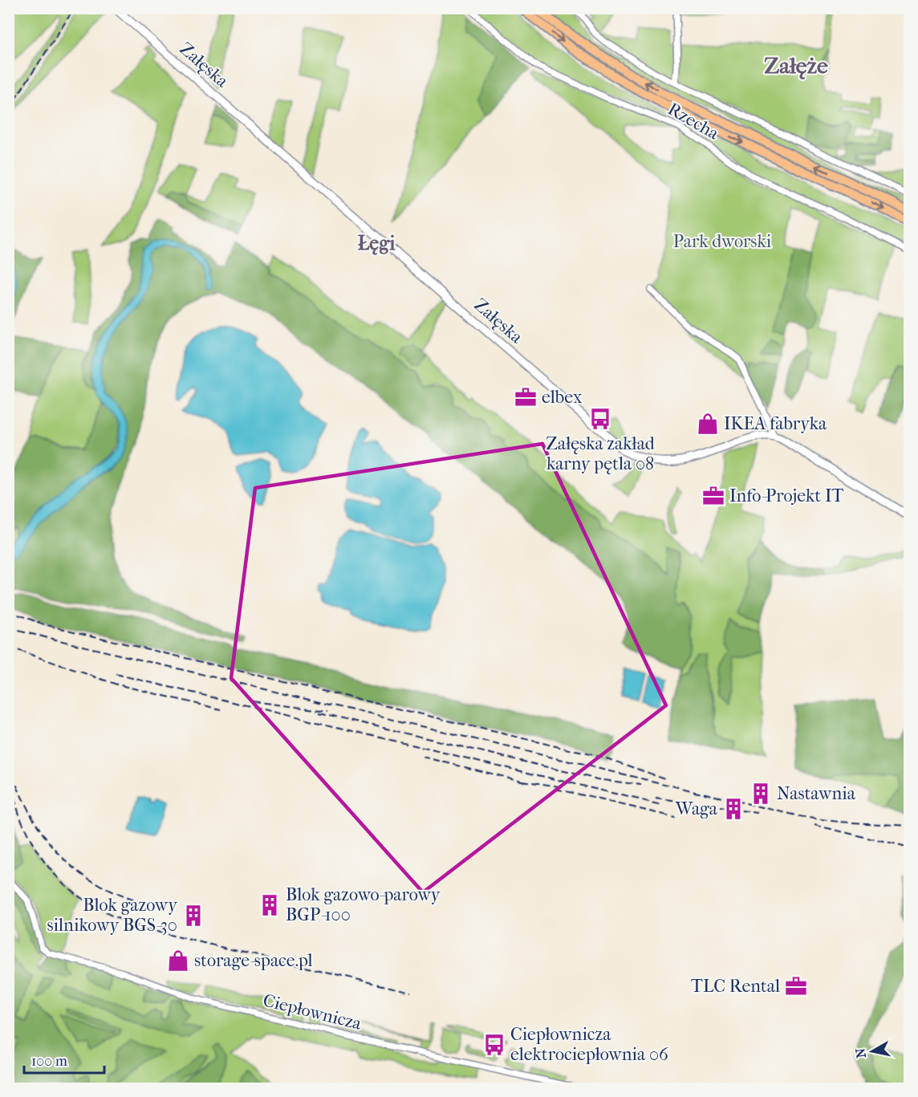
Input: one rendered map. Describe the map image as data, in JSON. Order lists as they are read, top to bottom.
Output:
{
  "streets": {
    "street": ["Załęska", "Rzecha", "Ciepłownicza"]
  },
  "districts": ["Załęże", "Łęgi"],
  "parks": ["Park dworski"],
  "places": {
    "office": ["elbex", "Info-Projekt IT", "TLC Rental"],
    "bus stop": ["Załęska zakład karny pętla 08", "Ciepłownicza elektrociepłownia 06"],
    "shop": ["IKEA fabryka", "storage-space.pl"],
    "building": [
      "Nastawnia",
      "Waga",
      "Blok gazowo-parowy BGP-100",
      "Blok gazowy silnikowy BGS-30"
    ]
  },
  "scale_bar": "100 m",
  "north": "left"
}
